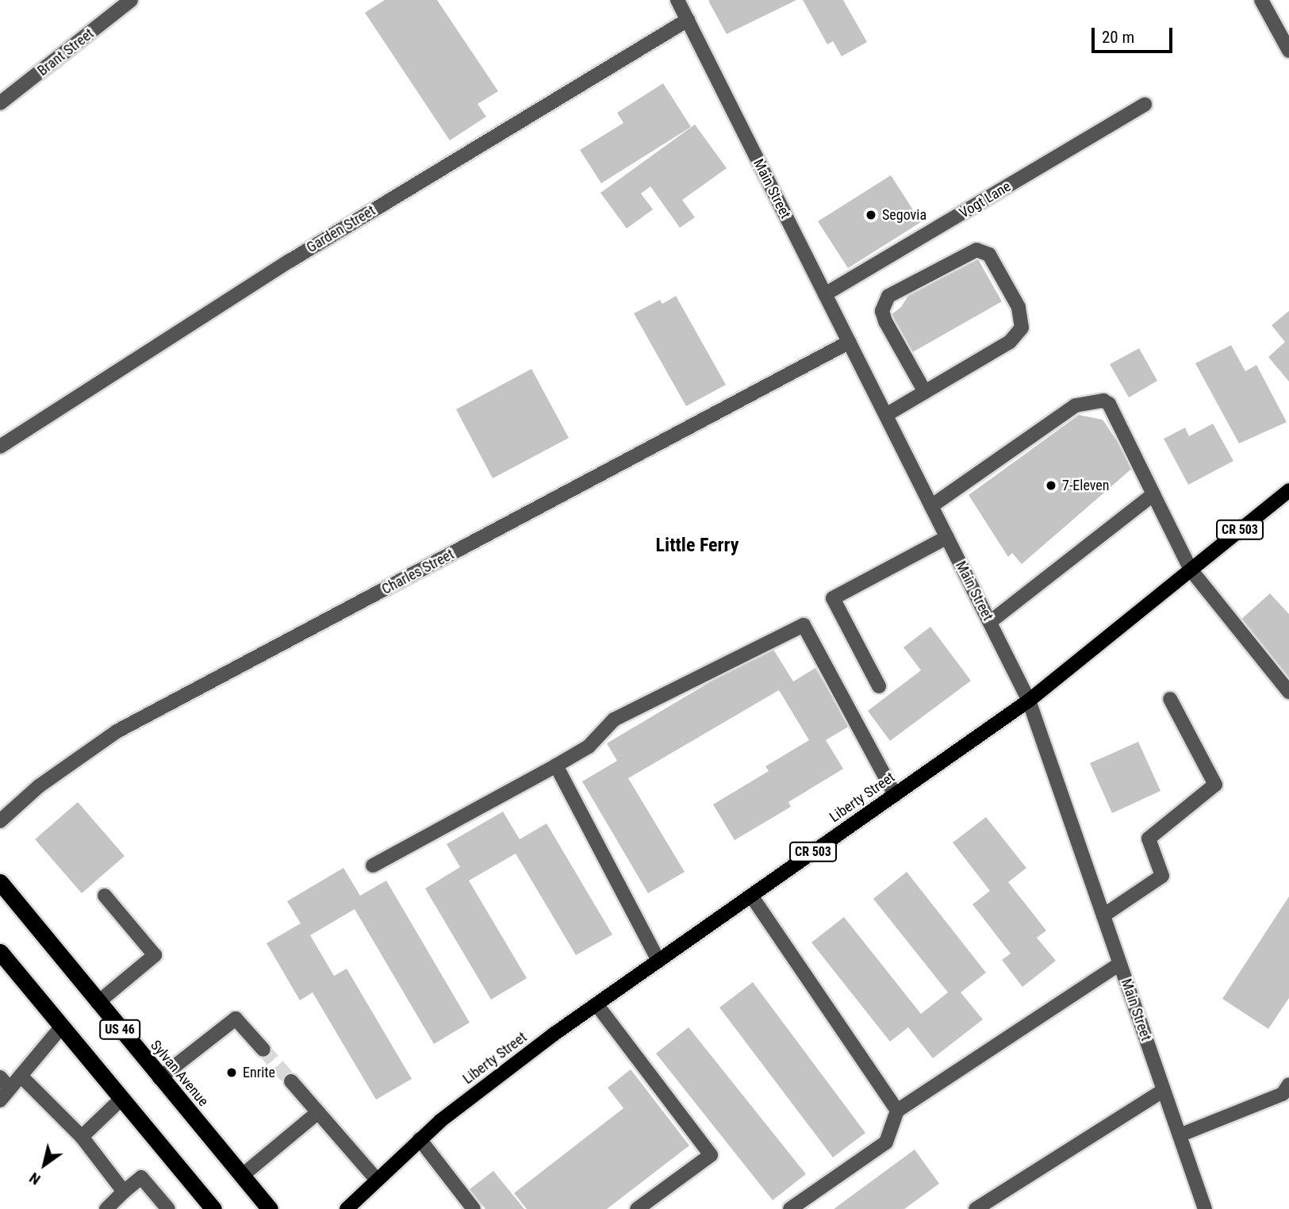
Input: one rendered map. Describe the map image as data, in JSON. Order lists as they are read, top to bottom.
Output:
{
  "streets": {
    "highway": ["US 46", "Sylvan Avenue"],
    "main road": ["CR 503", "Liberty Street"],
    "street": [
      "Brant Street",
      "Main Street",
      "Vogt Lane",
      "Garden Street",
      "Charles Street"
    ]
  },
  "crossings": [
    ["Main Street", "Vogt Lane"],
    ["Main Street", "Garden Street"],
    ["Main Street", "Charles Street"],
    ["Main Street", "Liberty Street"]
  ],
  "districts": ["Little Ferry"],
  "places": ["Segovia", "7-Eleven", "Enrite"],
  "scale_bar": "20 m",
  "north": "bottom left"
}
